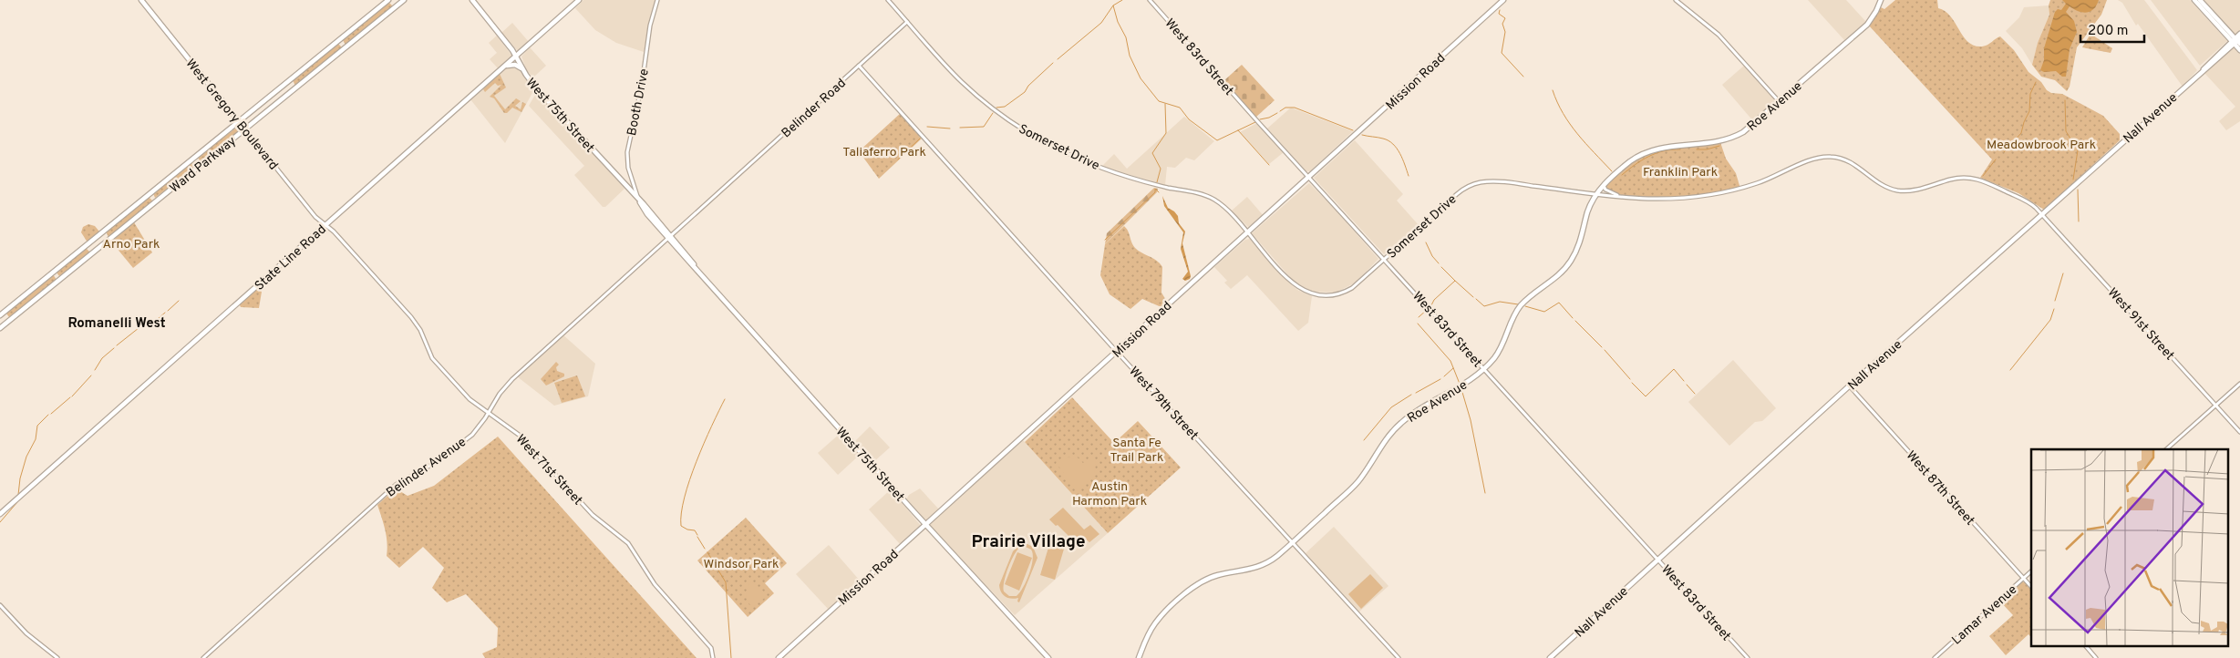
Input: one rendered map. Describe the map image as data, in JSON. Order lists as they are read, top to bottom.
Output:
{
  "streets": {
    "main road": [
      "Mission Road",
      "Roe Avenue",
      "West Gregory Boulevard",
      "West 75th Street",
      "Nall Avenue",
      "Ward Parkway",
      "State Line Road"
    ],
    "street": [
      "West 83rd Street",
      "Booth Drive",
      "Belinder Road",
      "Somerset Drive",
      "West 91st Street",
      "West 79th Street",
      "Belinder Avenue",
      "West 71st Street",
      "West 87th Street",
      "Lamar Avenue"
    ]
  },
  "crossings": [
    ["West 83rd Street", "Mission Road"],
    ["West 83rd Street", "Roe Avenue"],
    ["West 83rd Street", "Nall Avenue"],
    ["West 83rd Street", "Somerset Drive"],
    ["Mission Road", "West 75th Street"],
    ["Mission Road", "Somerset Drive"],
    ["Mission Road", "West 79th Street"],
    ["Booth Drive", "West 75th Street"],
    ["Roe Avenue", "Somerset Drive"],
    ["Roe Avenue", "West 79th Street"],
    ["Belinder Road", "Somerset Drive"],
    ["Belinder Road", "West 79th Street"],
    ["Belinder Road", "Belinder Avenue"],
    ["West Gregory Boulevard", "Ward Parkway"],
    ["West Gregory Boulevard", "State Line Road"],
    ["West Gregory Boulevard", "West 71st Street"],
    ["West 75th Street", "State Line Road"],
    ["West 75th Street", "Belinder Avenue"],
    ["Nall Avenue", "Somerset Drive"],
    ["Nall Avenue", "West 91st Street"],
    ["Nall Avenue", "West 87th Street"],
    ["Somerset Drive", "West 91st Street"],
    ["State Line Road", "West 71st Street"],
    ["Belinder Avenue", "West 71st Street"],
    ["West 87th Street", "Lamar Avenue"]
  ],
  "districts": ["Romanelli West", "Prairie Village"],
  "parks": [
    "Meadowbrook Park",
    "Taliaferro Park",
    "Franklin Park",
    "Arno Park",
    "Santa Fe Trail Park",
    "Austin Harmon Park",
    "Windsor Park"
  ],
  "scale_bar": "200 m"
}
